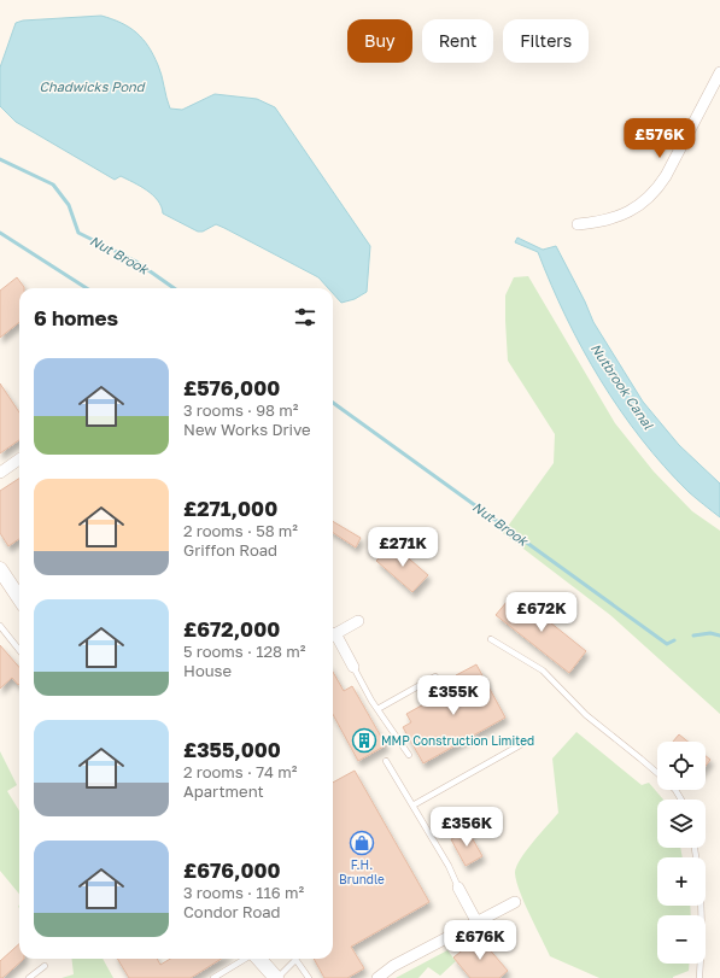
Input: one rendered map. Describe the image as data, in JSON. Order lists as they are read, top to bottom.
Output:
{
  "water": ["Chadwicks Pond", "Nut Brook", "Nutbrook Canal"],
  "places": {
    "building": ["MMP Construction Limited"],
    "shop": ["F.H. Brundle"]
  },
  "page": {
    "chip": ["Buy", "Rent", "Filters"],
    "price": [
      "£576K",
      "£271K",
      "£672K",
      "£355K",
      "£356K",
      "£676K"
    ],
    "heading": "6 homes",
    "list": [
      {
        "name": "£576,000",
        "note": "3 rooms · 98 m² · New Works Drive"
      },
      {
        "name": "£271,000",
        "note": "2 rooms · 58 m² · Griffon Road"
      },
      {
        "name": "£672,000",
        "note": "5 rooms · 128 m² · House"
      },
      {
        "name": "£355,000",
        "note": "2 rooms · 74 m² · Apartment"
      },
      {
        "name": "£676,000",
        "note": "3 rooms · 116 m² · Condor Road"
      }
    ],
    "map_buttons": ["+", "−"]
  }
}
